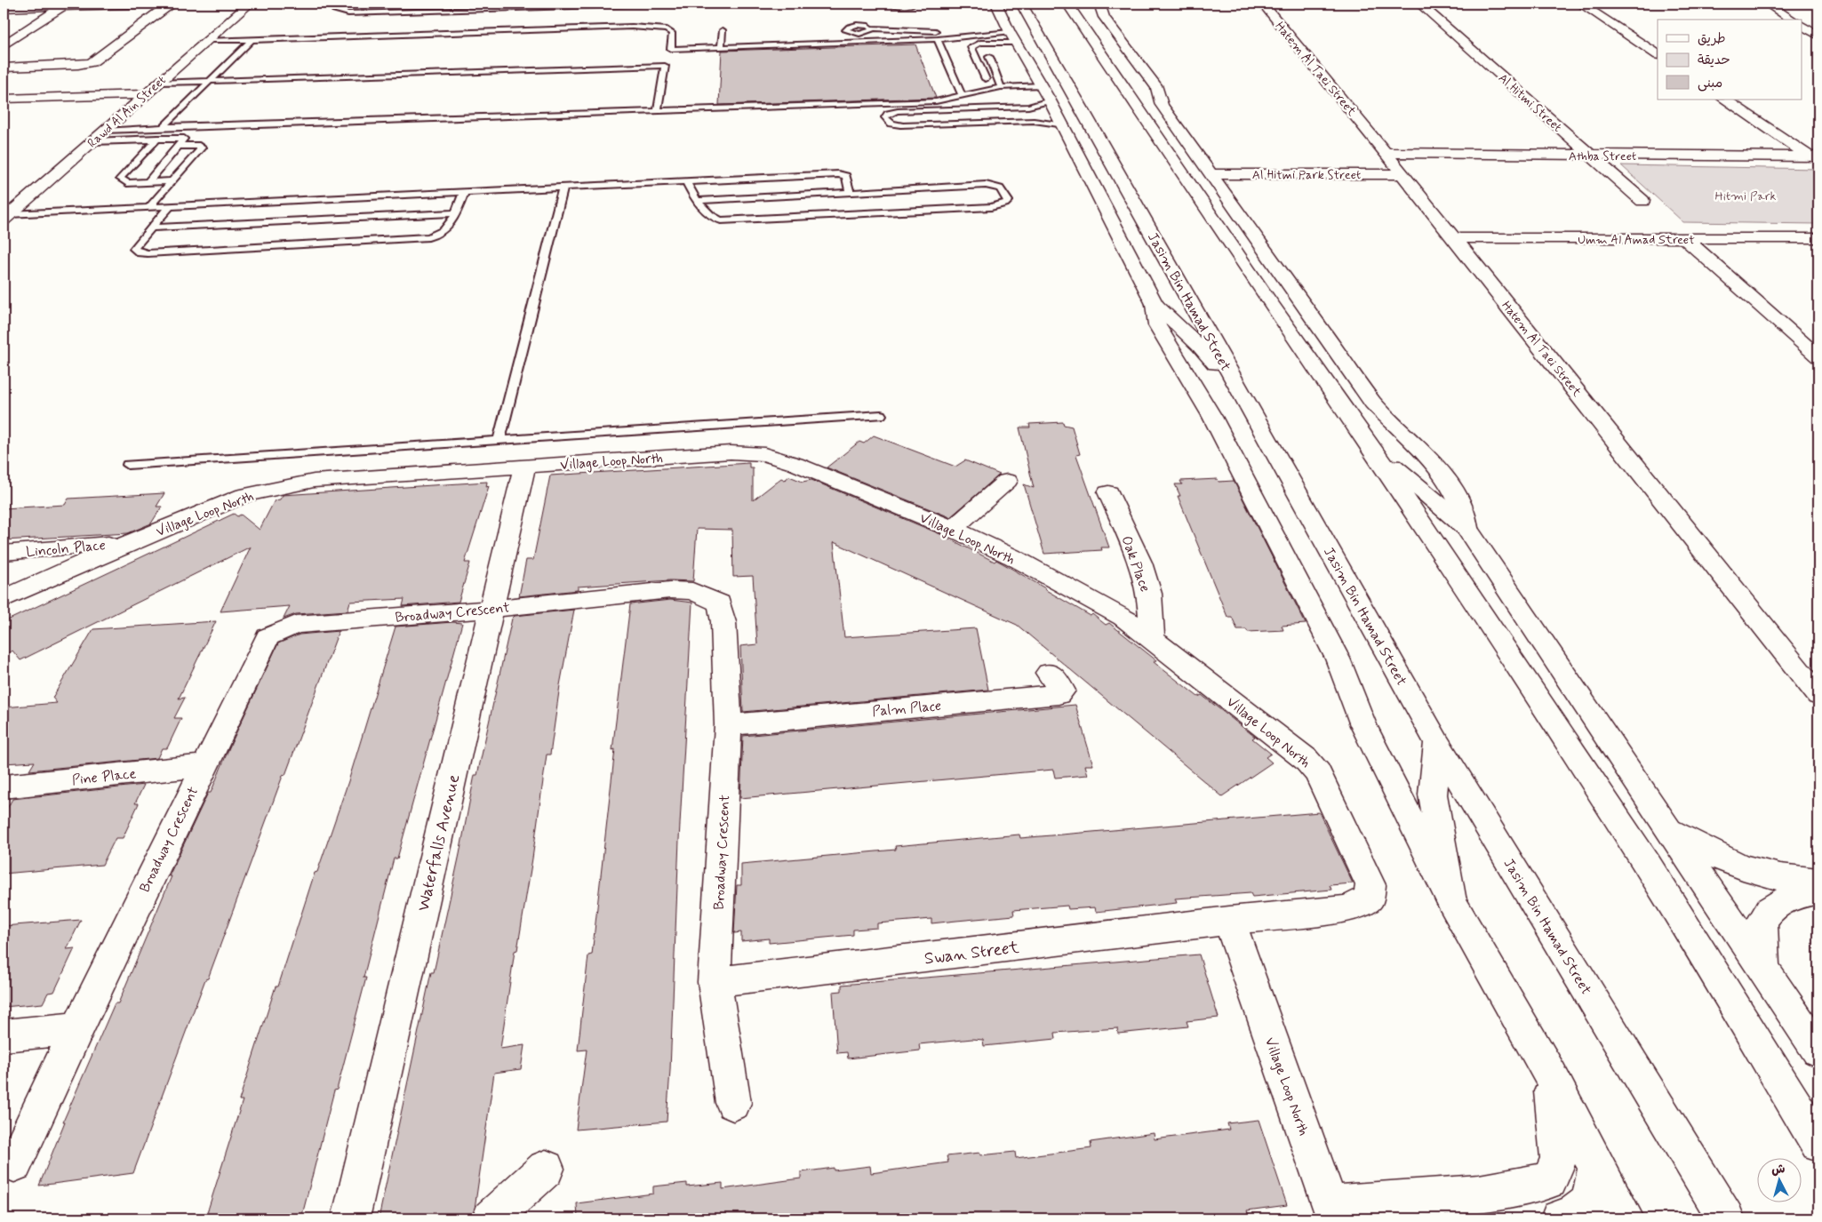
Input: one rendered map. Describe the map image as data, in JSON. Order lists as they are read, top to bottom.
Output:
{
  "streets": {
    "street": [
      "Hatem Al Taei Street",
      "Al Hitmi Street",
      "Rawd Al Ain Street",
      "Athba Street",
      "Al Hitmi Park Street",
      "Umm Al Amad Street",
      "Jasim Bin Hamad Street",
      "Village Loop North",
      "Lincoln Place",
      "Oak Place",
      "Broadway Crescent",
      "Palm Place",
      "Pine Place",
      "Waterfalls Avenue",
      "Swan Street"
    ]
  },
  "crossings": [
    ["Hatem Al Taei Street", "Athba Street"],
    ["Hatem Al Taei Street", "Al Hitmi Park Street"],
    ["Hatem Al Taei Street", "Umm Al Amad Street"],
    ["Al Hitmi Street", "Athba Street"],
    ["Village Loop North", "Lincoln Place"],
    ["Village Loop North", "Oak Place"],
    ["Village Loop North", "Waterfalls Avenue"],
    ["Village Loop North", "Swan Street"],
    ["Broadway Crescent", "Palm Place"],
    ["Broadway Crescent", "Pine Place"],
    ["Broadway Crescent", "Waterfalls Avenue"],
    ["Broadway Crescent", "Swan Street"]
  ],
  "parks": ["Hitmi Park"],
  "legend": ["طريق", "حديقة", "مبنى"],
  "north": "top"
}
